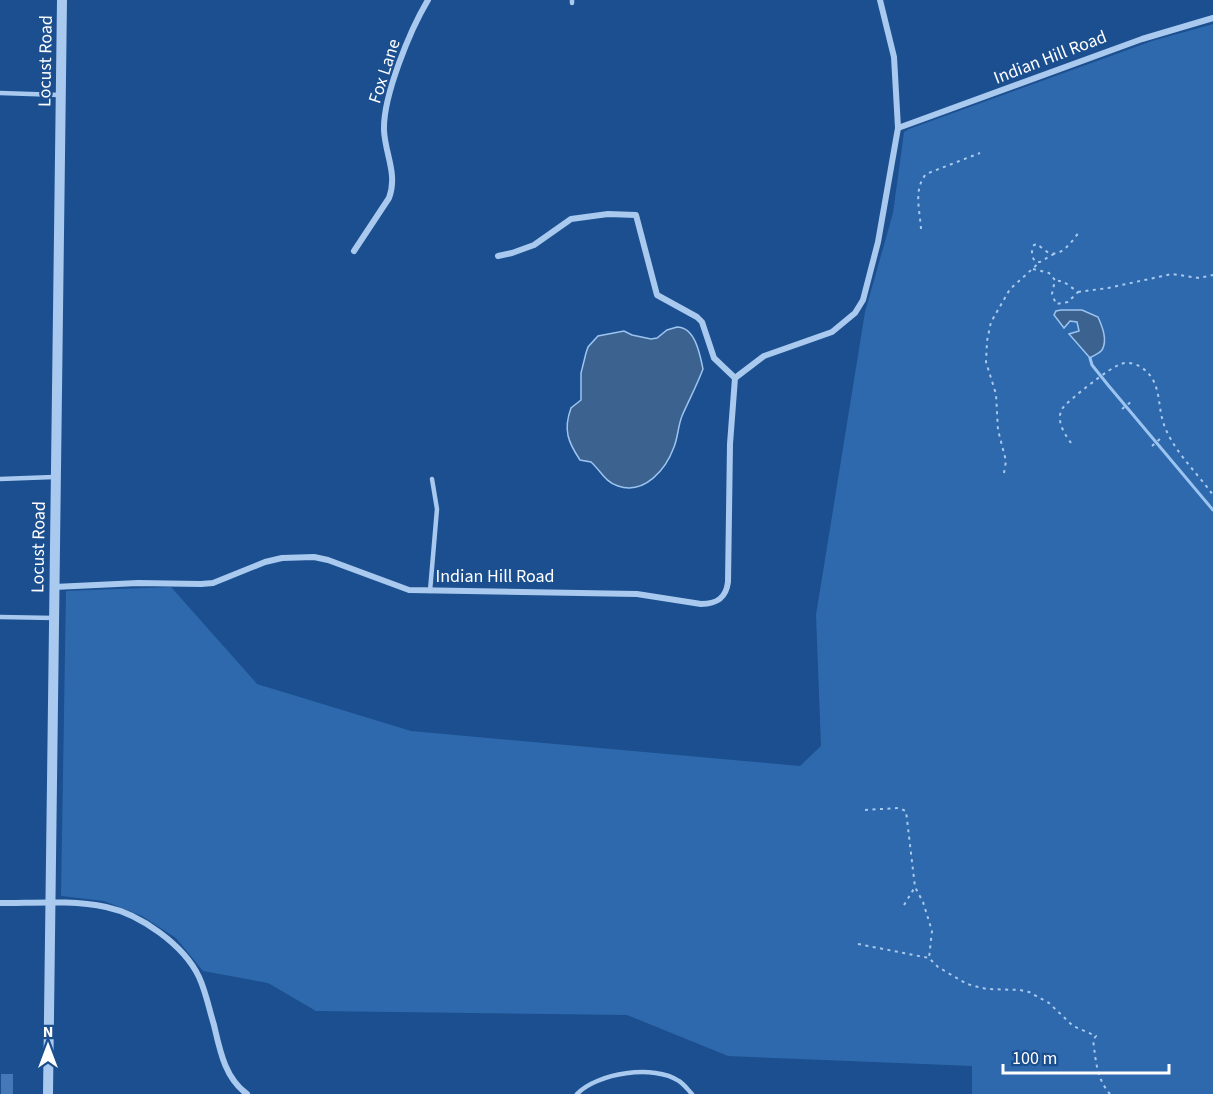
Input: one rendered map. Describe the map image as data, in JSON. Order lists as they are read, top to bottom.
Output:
{
  "streets": {
    "street": ["Indian Hill Road", "Locust Road", "Fox Lane"]
  },
  "crossings": [
    ["Indian Hill Road", "Locust Road"]
  ],
  "scale_bar": "100 m",
  "north": "top"
}
